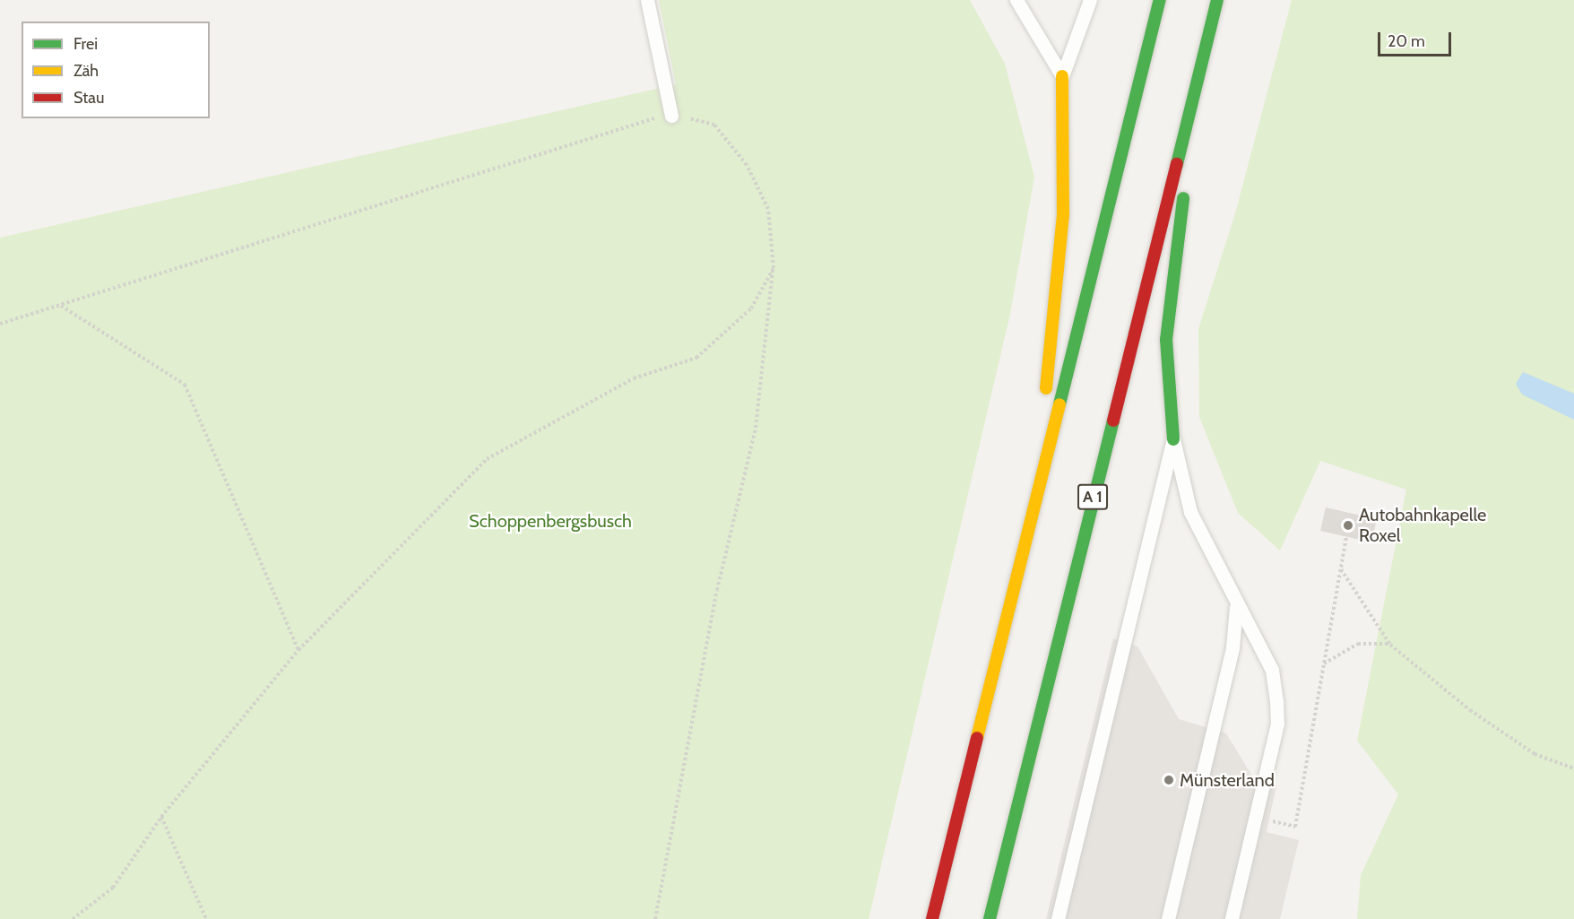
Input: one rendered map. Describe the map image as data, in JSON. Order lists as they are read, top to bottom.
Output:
{
  "streets": {
    "highway": ["A 1"]
  },
  "parks": ["Schoppenbergsbusch"],
  "places": ["Autobahnkapelle Roxel", "Münsterland"],
  "legend": ["Frei", "Zäh", "Stau"],
  "scale_bar": "20 m"
}
